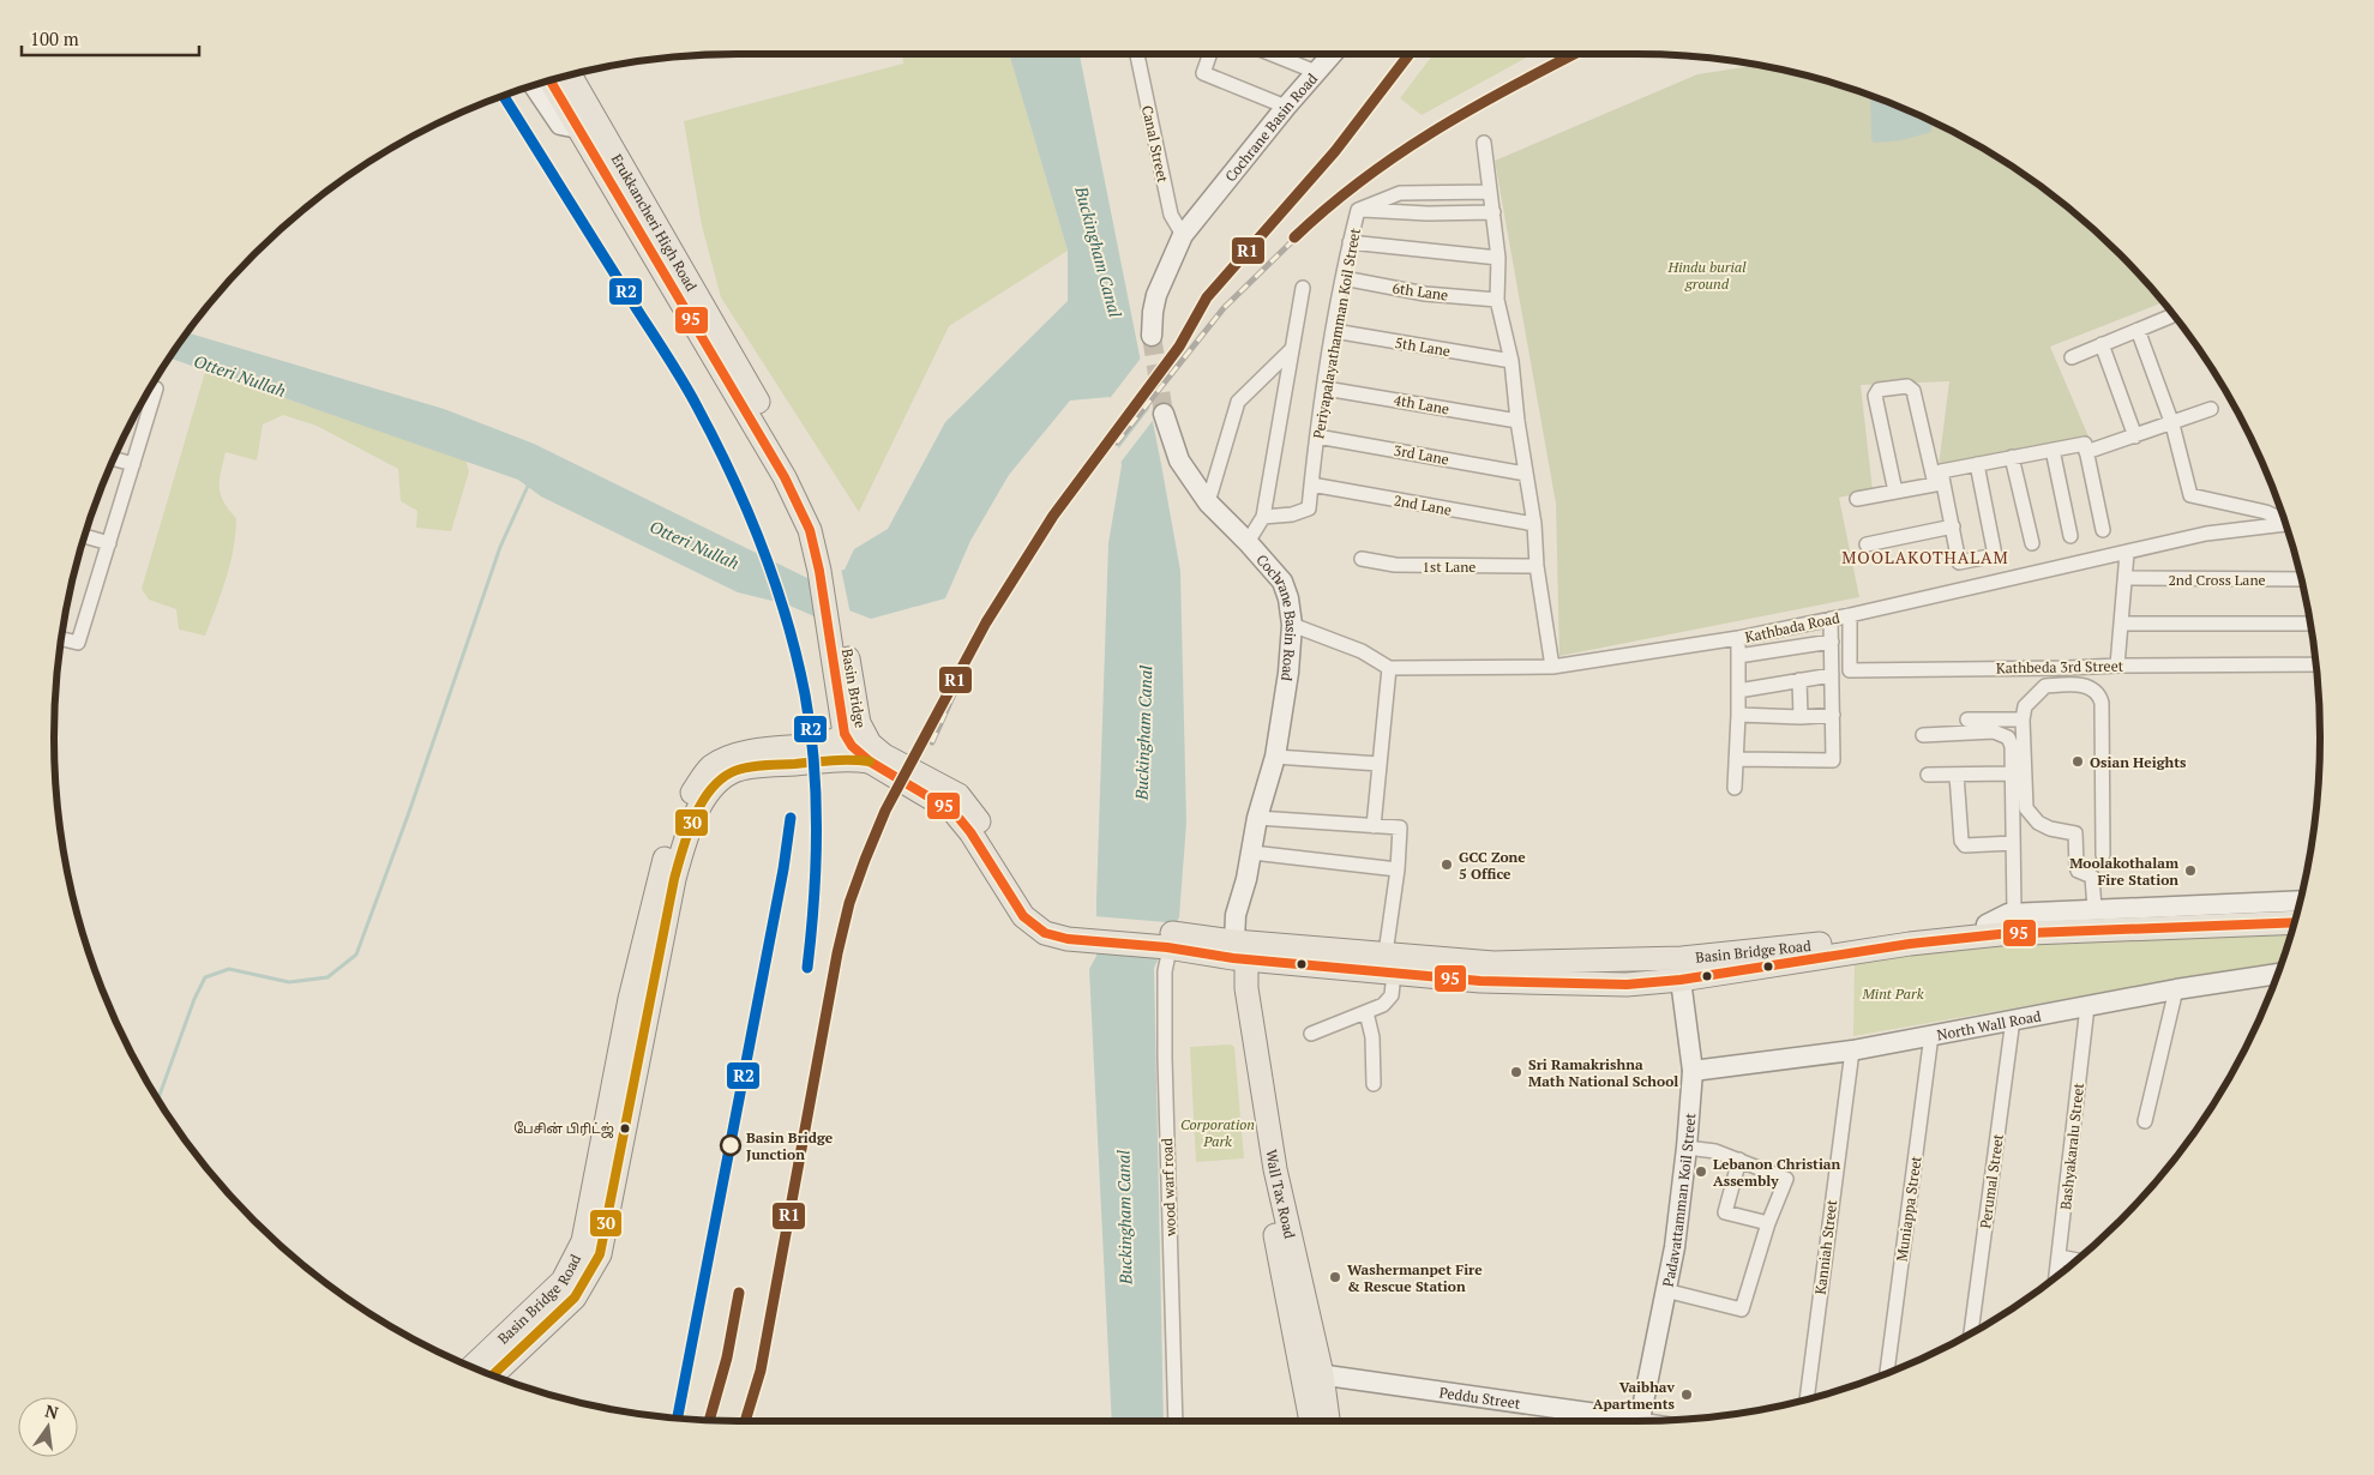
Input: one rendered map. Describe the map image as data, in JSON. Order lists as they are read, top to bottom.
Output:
{
  "streets": {
    "main road": [
      "Cochrane Basin Road",
      "Erukkancheri High Road",
      "Basin Bridge",
      "Basin Bridge Road",
      "North Wall Road",
      "Wall Tax Road",
      "Padavattamman Koil Street",
      "Peddu Street"
    ],
    "street": [
      "Canal Street",
      "6th Lane",
      "Periyapalayathamman Koil Street",
      "5th Lane",
      "4th Lane",
      "3rd Lane",
      "2nd Lane",
      "1st Lane",
      "2nd Cross Lane",
      "Kathbada Road",
      "Kathbeda 3rd Street",
      "Bashyakaralu Street",
      "Perumal Street",
      "wood warf road",
      "Muniappa Street",
      "Kanniah Street"
    ]
  },
  "crossings": [
    ["Cochrane Basin Road", "Canal Street"],
    ["Cochrane Basin Road", "Basin Bridge"],
    ["Cochrane Basin Road", "Wall Tax Road"],
    ["Erukkancheri High Road", "Basin Bridge"],
    ["6th Lane", "Periyapalayathamman Koil Street"],
    ["Periyapalayathamman Koil Street", "5th Lane"],
    ["Periyapalayathamman Koil Street", "4th Lane"],
    ["Periyapalayathamman Koil Street", "3rd Lane"],
    ["Periyapalayathamman Koil Street", "2nd Lane"],
    ["Kathbada Road", "Kathbeda 3rd Street"],
    ["Basin Bridge", "wood warf road"],
    ["Basin Bridge", "Wall Tax Road"],
    ["Basin Bridge Road", "Padavattamman Koil Street"],
    ["North Wall Road", "Bashyakaralu Street"],
    ["North Wall Road", "Perumal Street"],
    ["North Wall Road", "Padavattamman Koil Street"],
    ["North Wall Road", "Muniappa Street"],
    ["North Wall Road", "Kanniah Street"],
    ["Wall Tax Road", "Peddu Street"],
    ["Padavattamman Koil Street", "Peddu Street"]
  ],
  "districts": ["MOOLAKOTHALAM"],
  "water": ["Buckingham Canal", "Otteri Nullah"],
  "parks": ["Hindu burial ground", "Mint Park", "Corporation Park"],
  "places": [
    "Osian Heights",
    "GCC Zone 5 Office",
    "Moolakothalam Fire Station",
    "Sri Ramakrishna Math National School",
    "பேசின் பிரிட்ஜ்",
    "Basin Bridge Junction",
    "Lebanon Christian Assembly",
    "Washermanpet Fire & Rescue Station",
    "Vaibhav Apartments"
  ],
  "lines": [
    "transit line R1",
    "transit line 95",
    "transit line R2",
    "transit line 30"
  ],
  "scale_bar": "100 m",
  "north": "top"
}
